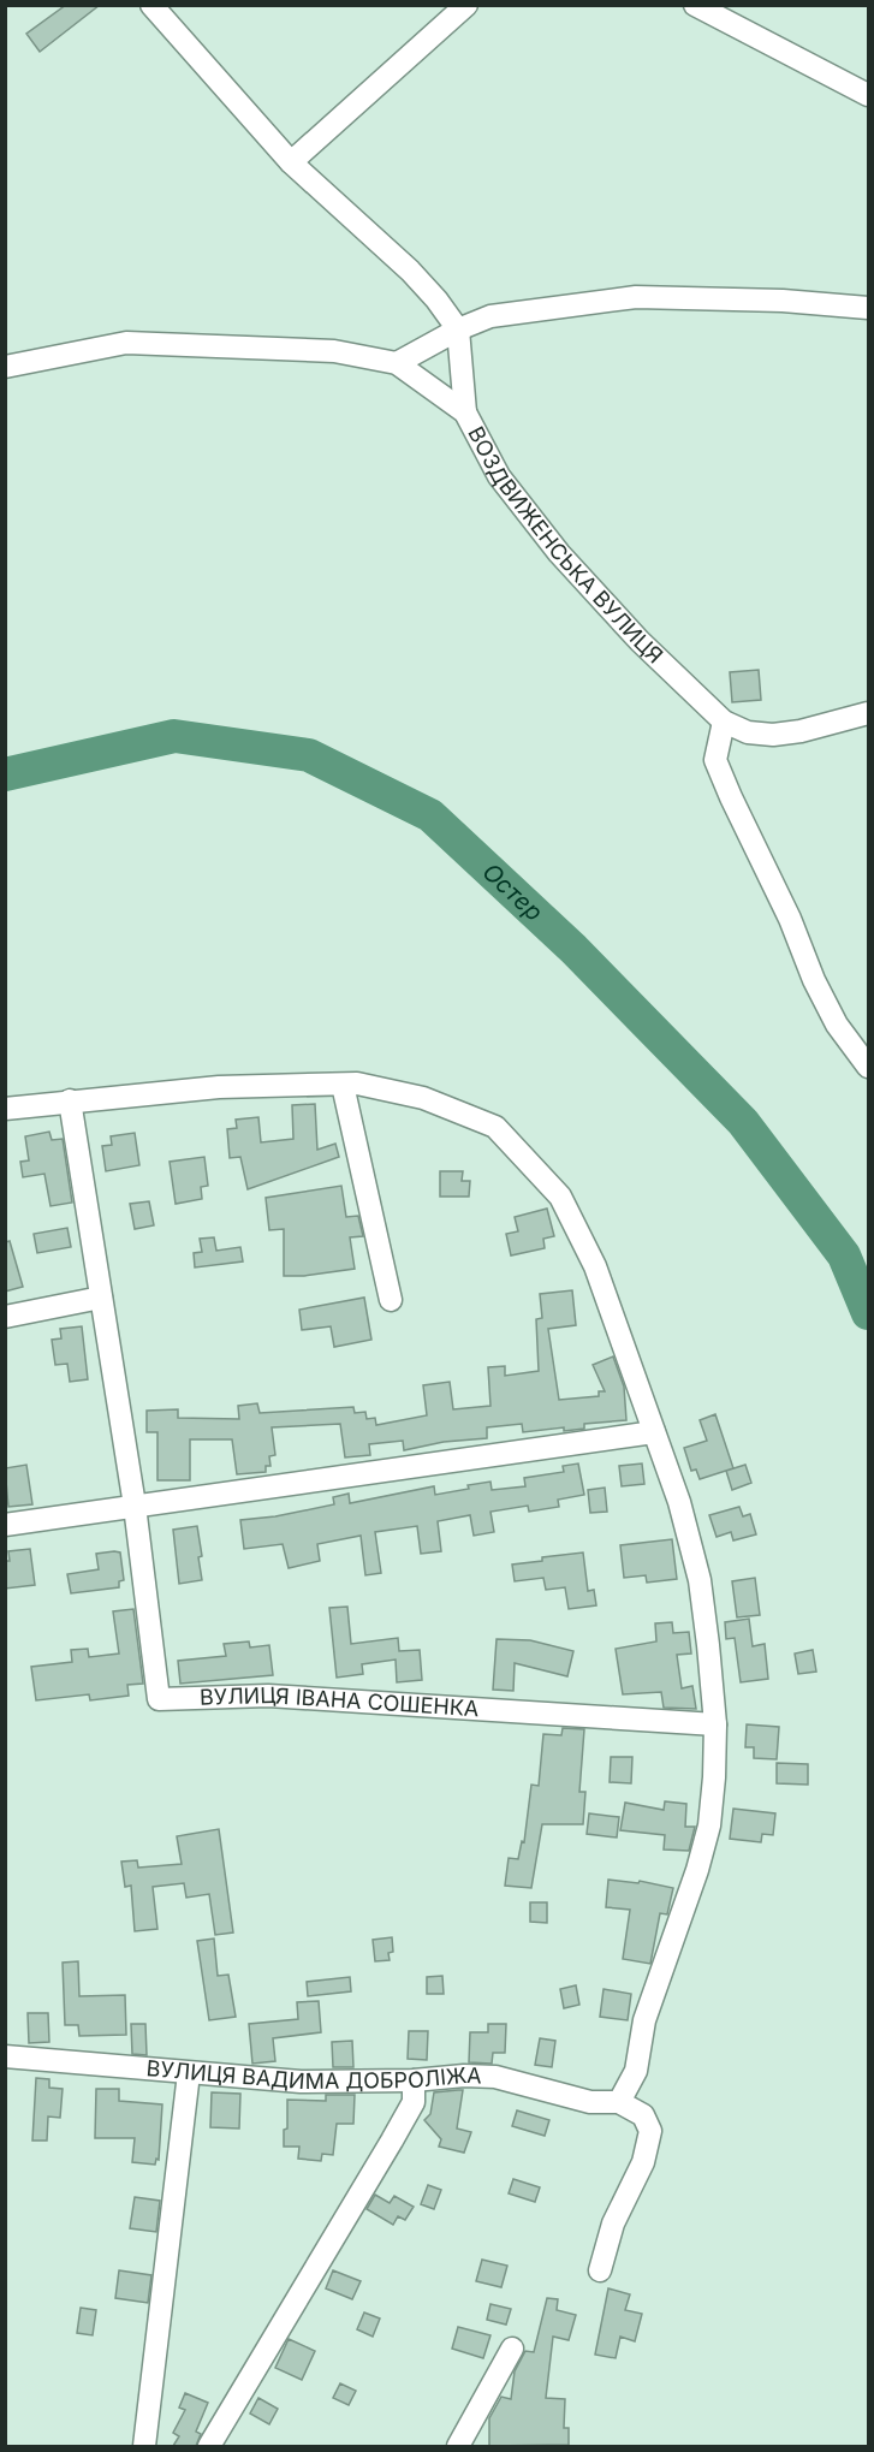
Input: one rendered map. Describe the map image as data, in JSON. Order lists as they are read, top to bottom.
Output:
{
  "streets": {
    "street": ["ВОЗДВИЖЕНСЬКА ВУЛИЦЯ", "ВУЛИЦЯ ІВАНА СОШЕНКА", "ВУЛИЦЯ ВАДИМА ДОБРОЛІЖА"]
  },
  "water": ["Остер"]
}
